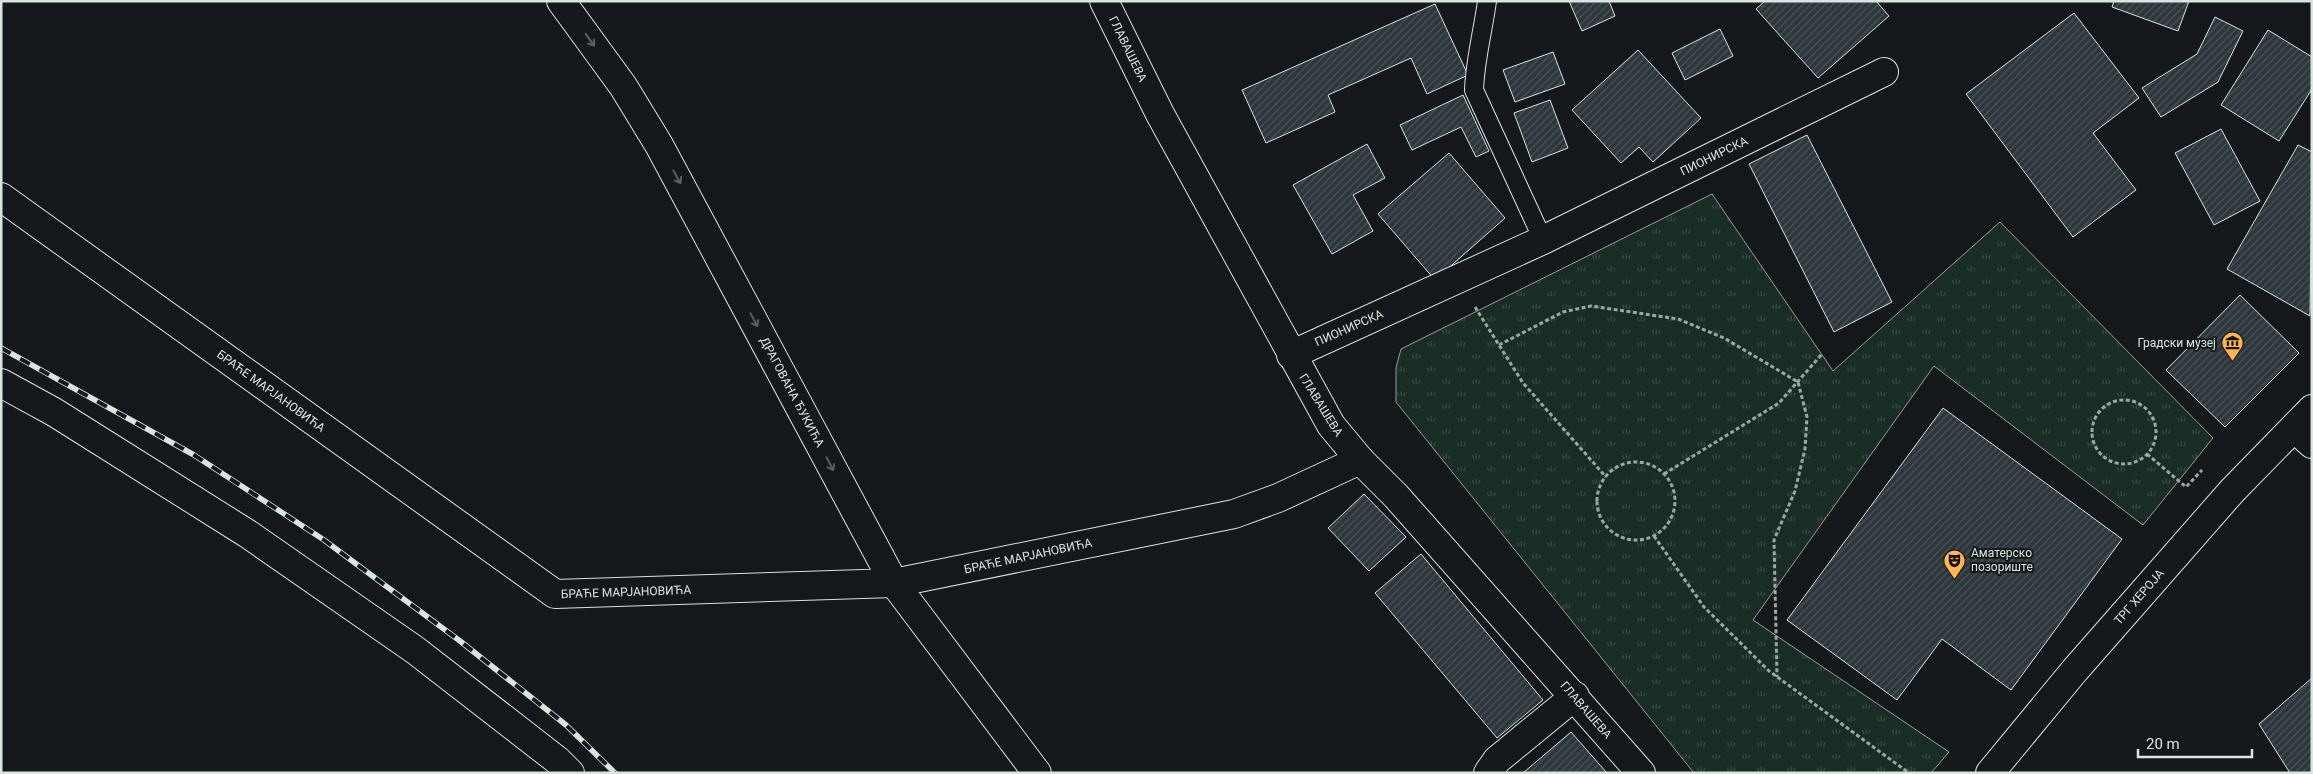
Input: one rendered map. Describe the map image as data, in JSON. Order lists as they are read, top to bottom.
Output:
{
  "streets": {
    "street": [
      "ГЛАВАШЕВА",
      "ПИОНИРСКА",
      "БРАЋЕ МАРЈАНОВИЋА",
      "ДРАГОВАНА ЂУКИЋА",
      "ТРГ ХЕРОЈА"
    ]
  },
  "crossings": [
    ["ГЛАВАШЕВА", "ПИОНИРСКА"],
    ["ГЛАВАШЕВА", "БРАЋЕ МАРЈАНОВИЋА"],
    ["БРАЋЕ МАРЈАНОВИЋА", "ДРАГОВАНА ЂУКИЋА"]
  ],
  "one_way": ["ДРАГОВАНА ЂУКИЋА"],
  "places": {
    "museum": ["Градски музеј"],
    "theatre": ["Аматерско позориште"]
  },
  "scale_bar": "20 m"
}
